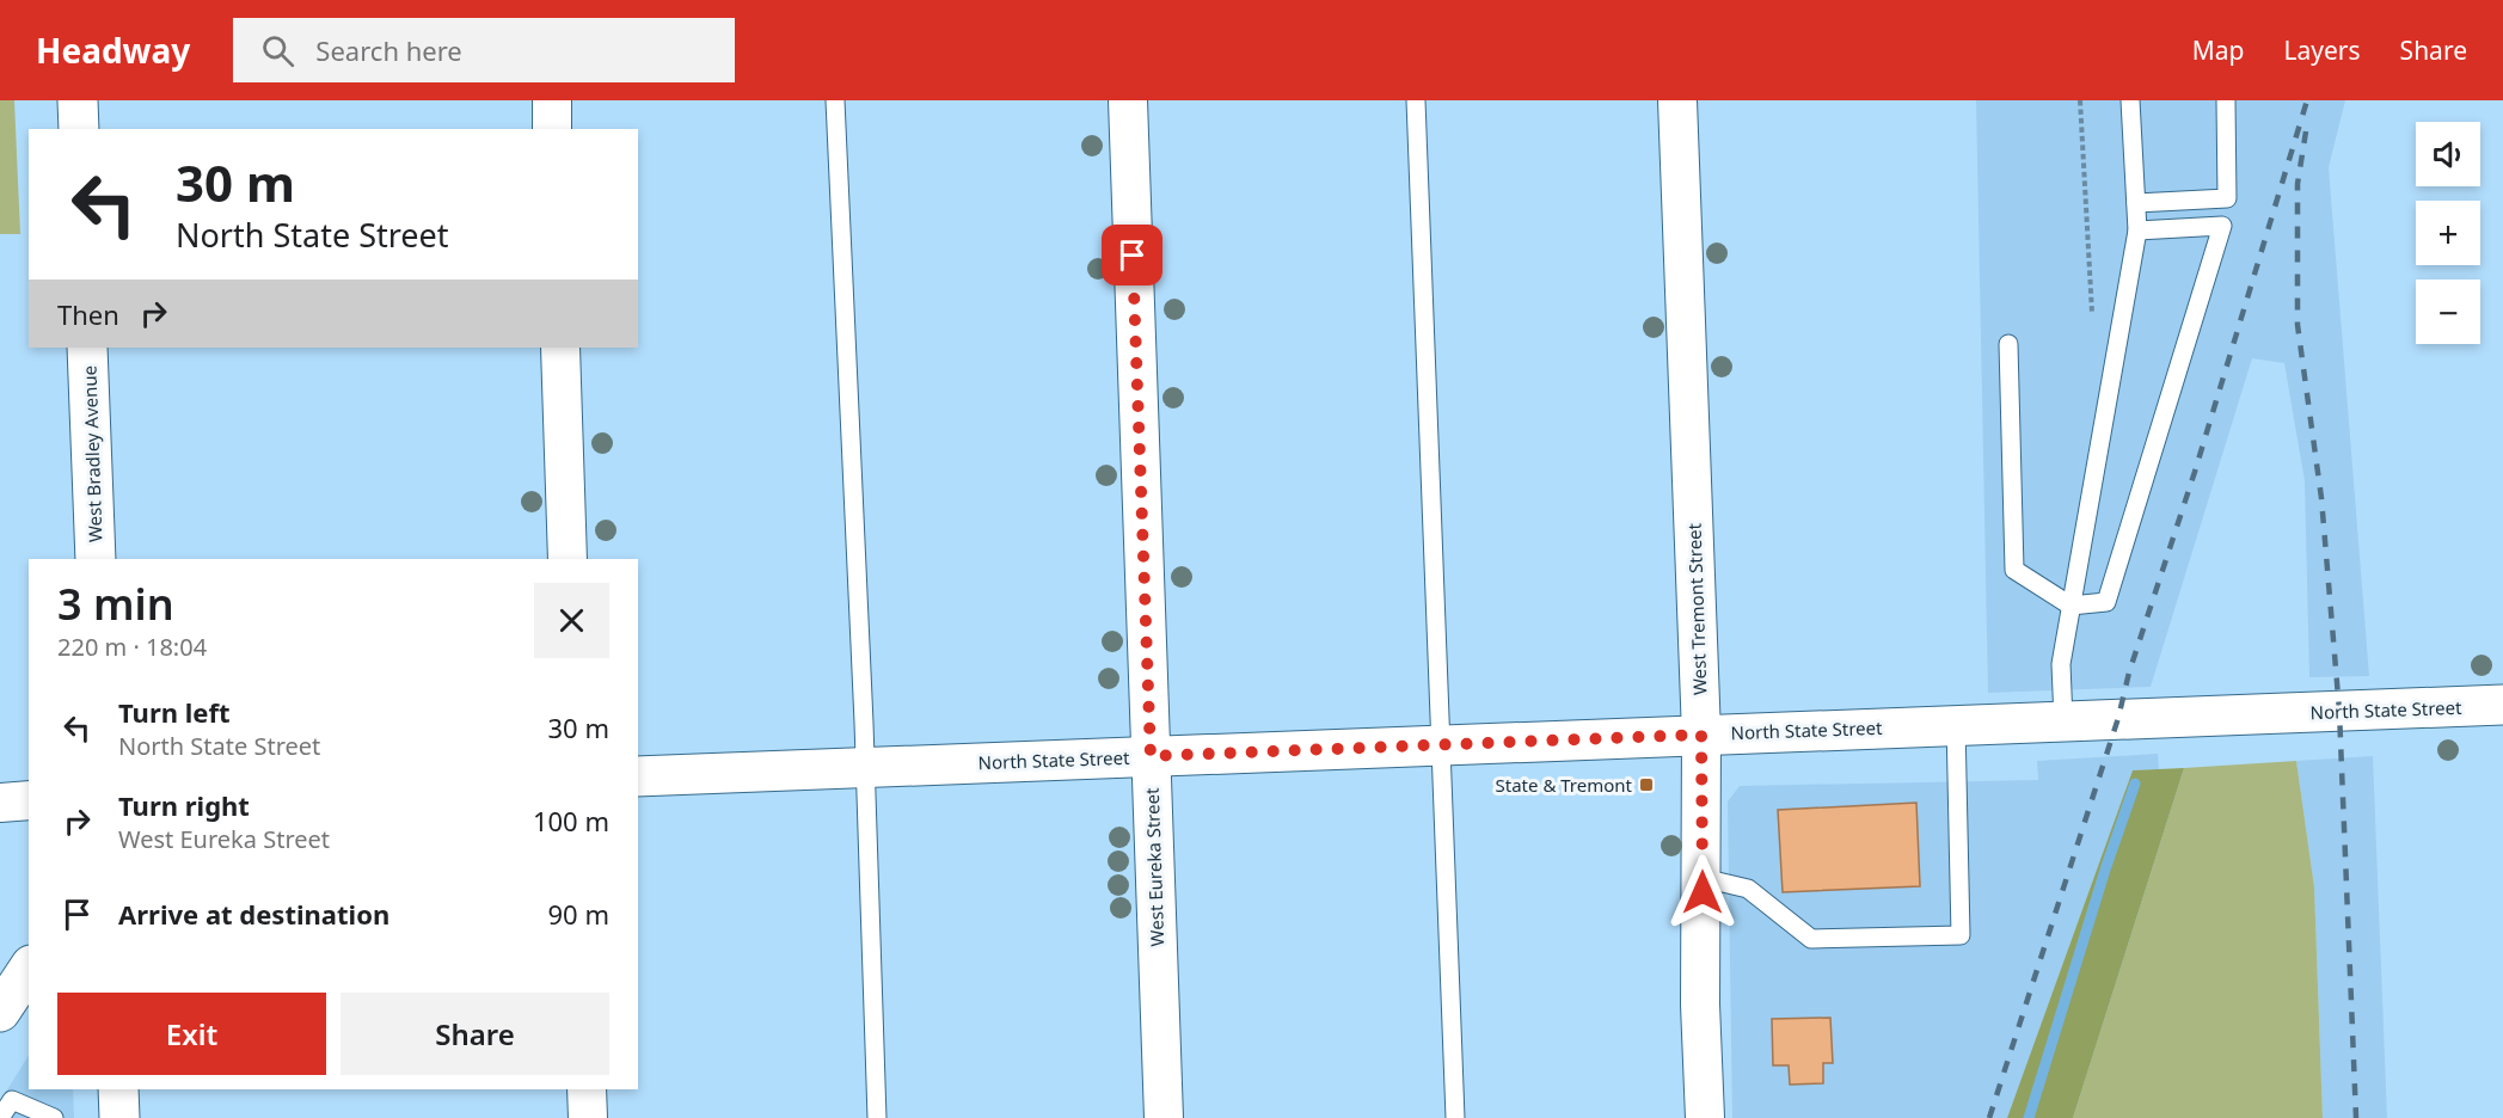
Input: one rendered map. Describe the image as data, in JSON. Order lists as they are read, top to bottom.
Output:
{
  "streets": {
    "main road": ["West Bradley Avenue", "North State Street"],
    "street": ["West Tremont Street", "West Eureka Street"]
  },
  "crossings": [
    ["West Tremont Street", "North State Street"],
    ["North State Street", "West Eureka Street"]
  ],
  "places": {
    "transit": ["State & Tremont"]
  },
  "page": {
    "header": "Headway",
    "search": "Search here",
    "nav": ["Map", "Layers", "Share"],
    "map_buttons": ["+", "−"],
    "turn": ["30 m", "North State Street"],
    "then": "Then",
    "heading": ["3 min", "220 m · 18:04"],
    "list": [
      {
        "name": "Turn left",
        "note": "North State Street",
        "value": "30 m"
      },
      {
        "name": "Turn right",
        "note": "West Eureka Street",
        "value": "100 m"
      },
      {
        "name": "Arrive at destination",
        "value": "90 m"
      }
    ],
    "buttons": ["Exit", "Share"]
  }
}
